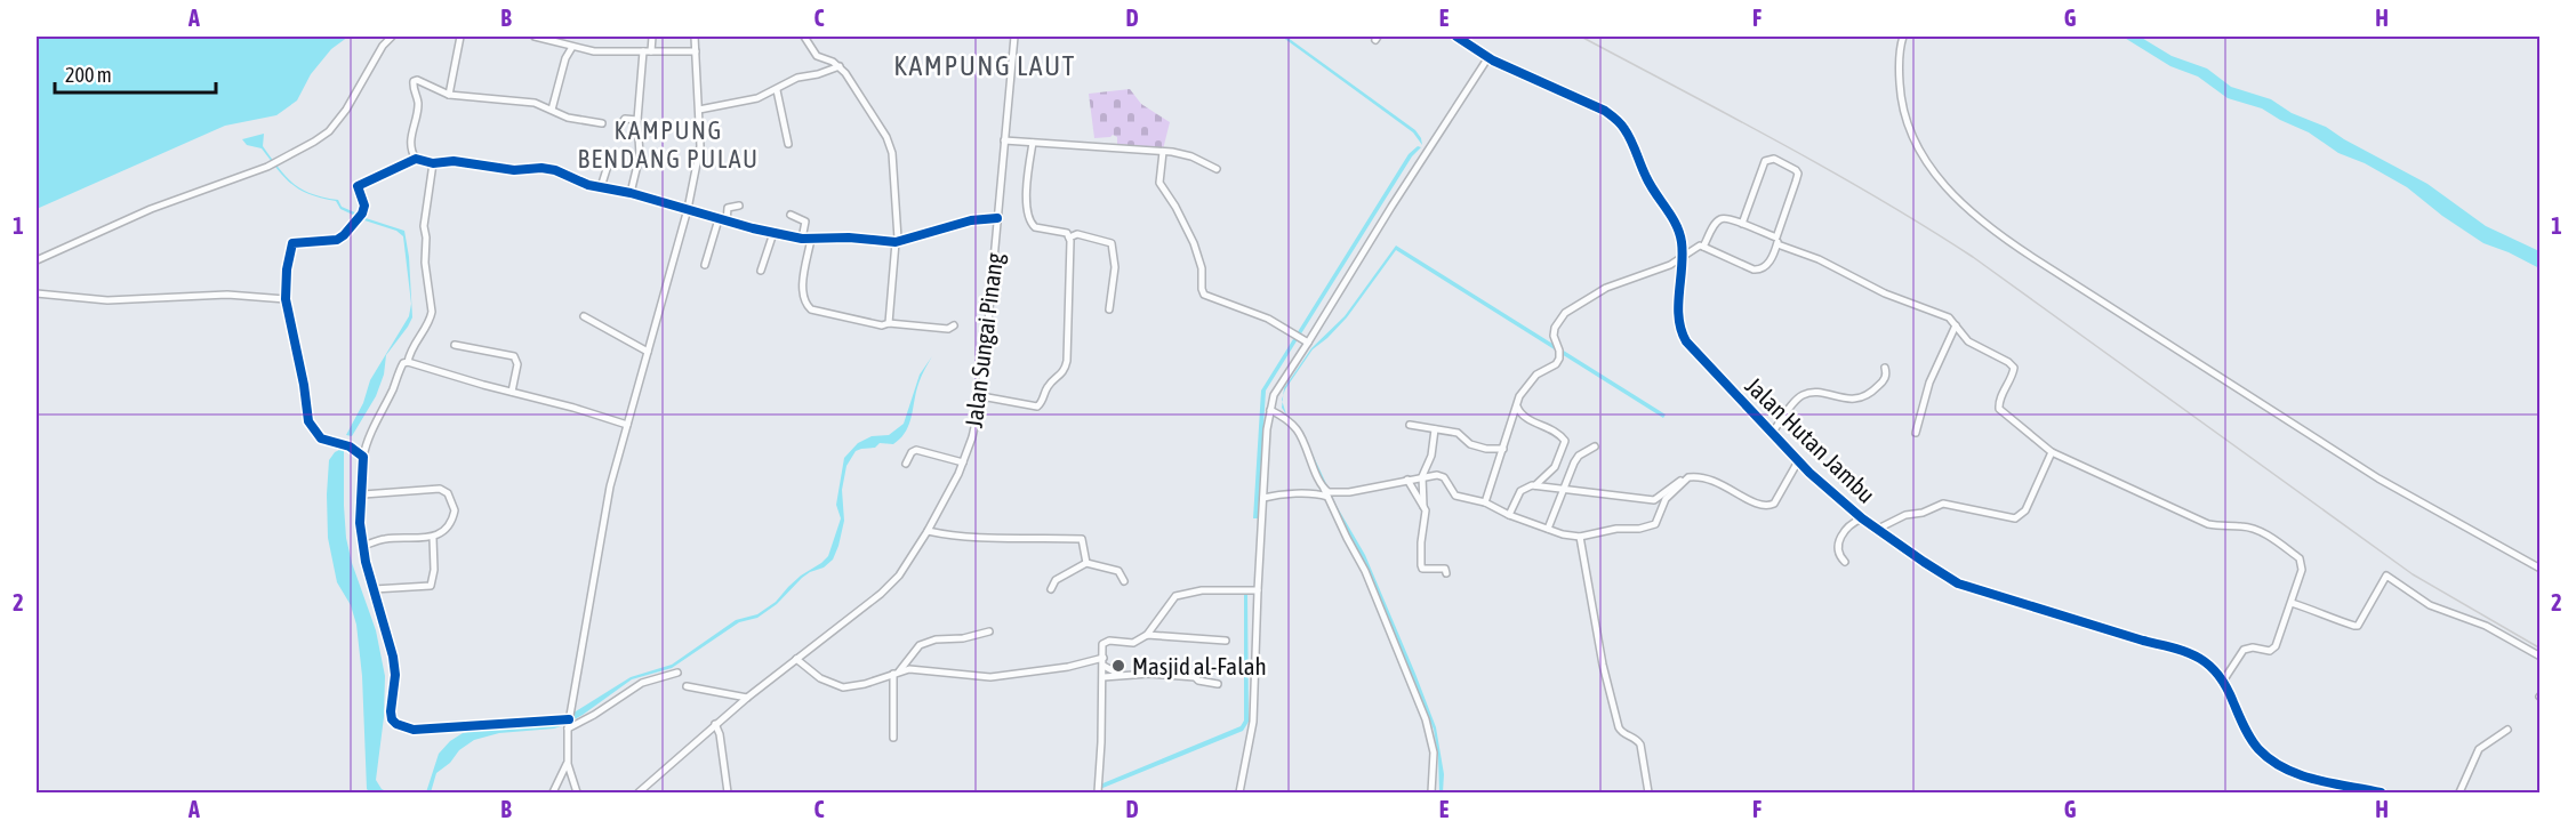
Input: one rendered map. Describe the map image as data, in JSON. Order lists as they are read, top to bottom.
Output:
{
  "streets": {
    "street": ["Jalan Sungai Pinang", "Jalan Hutan Jambu"]
  },
  "districts": ["KAMPUNG LAUT", "KAMPUNG BENDANG PULAU"],
  "places": ["Masjid al-Falah"],
  "scale_bar": "200 m",
  "grid": {
    "columns": [
      "A",
      "B",
      "C",
      "D",
      "E",
      "F",
      "G",
      "H"
    ],
    "rows": ["1", "2"]
  }
}
